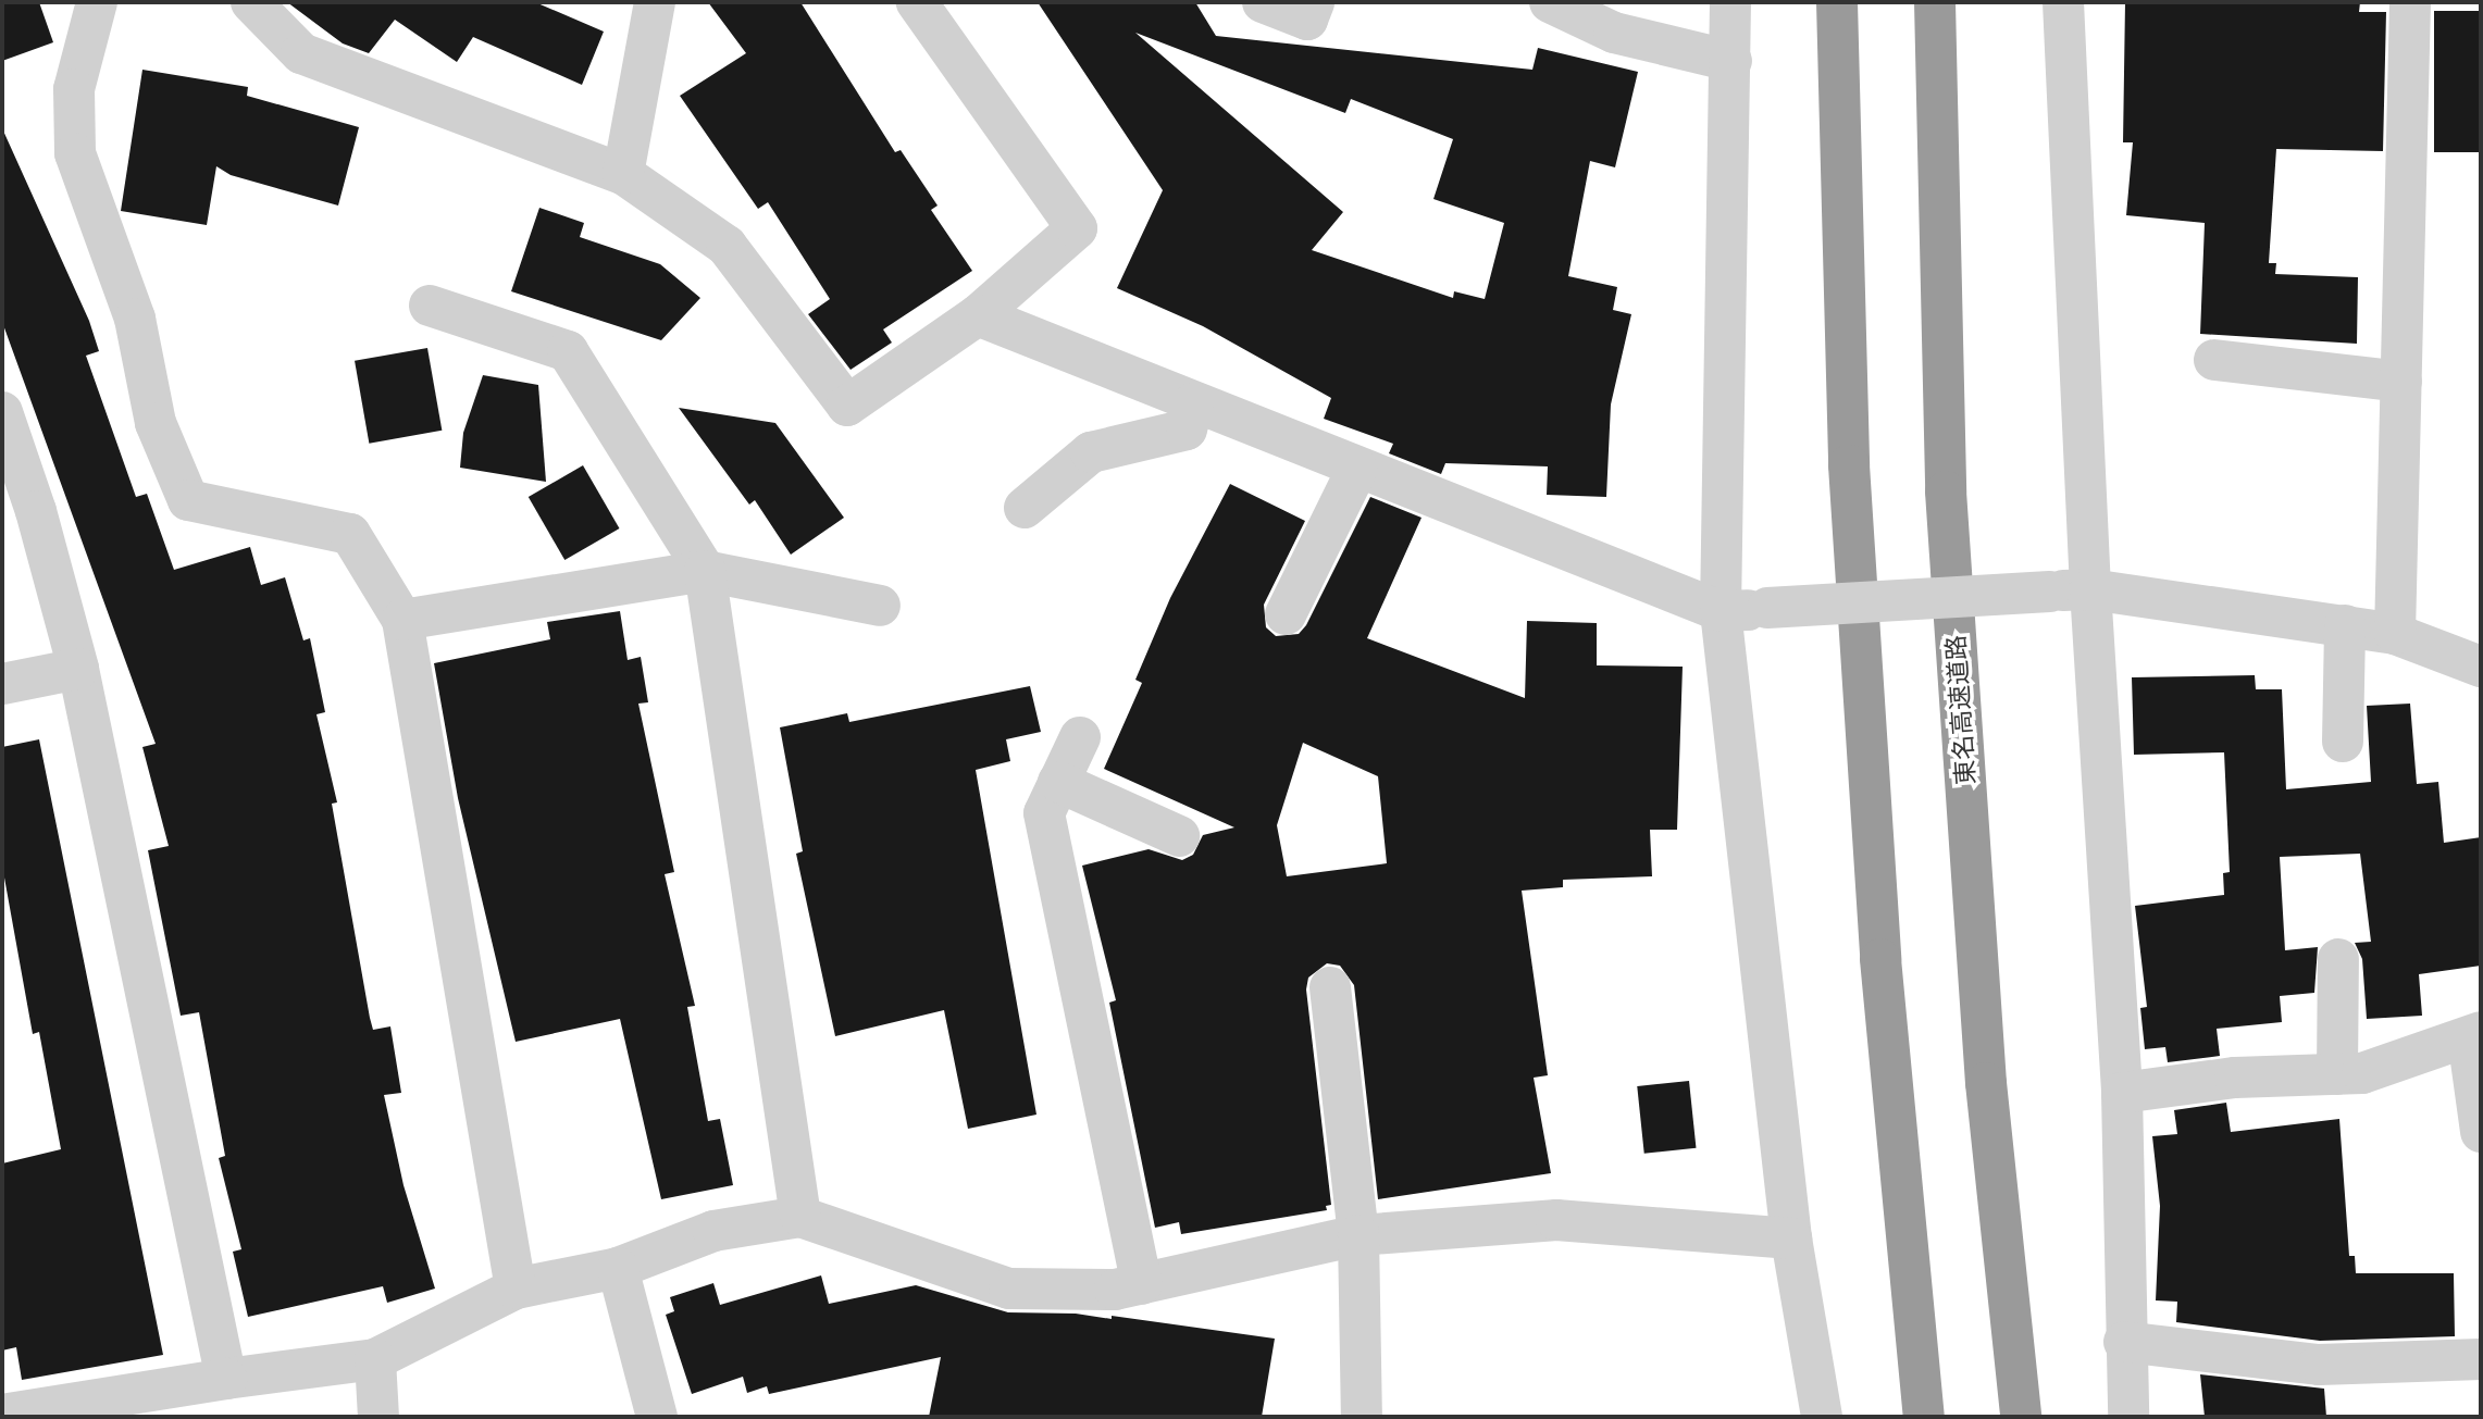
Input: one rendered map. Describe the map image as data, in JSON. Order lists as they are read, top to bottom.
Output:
{
  "streets": {
    "highway": ["東名高速道路"]
  }
}
